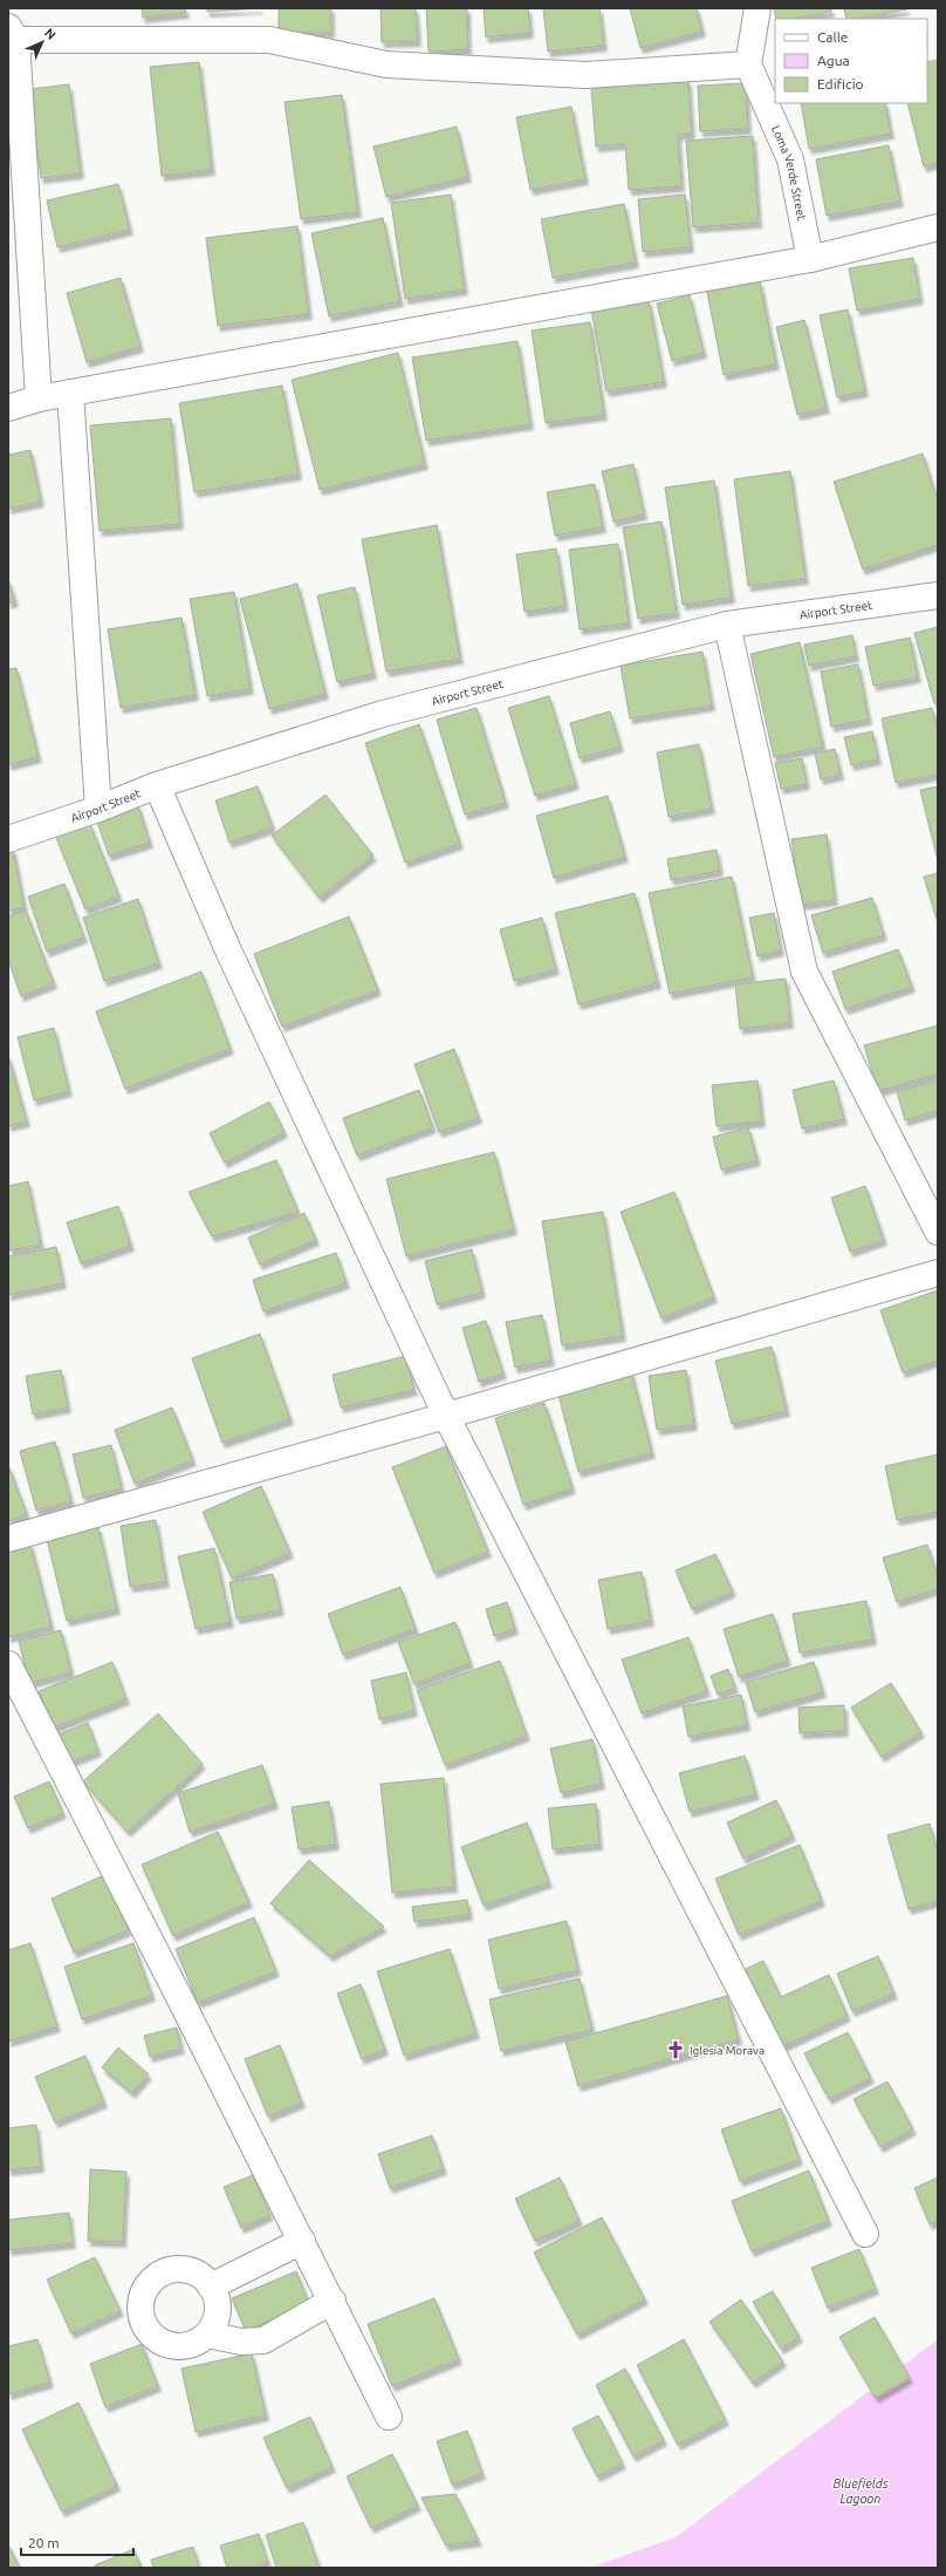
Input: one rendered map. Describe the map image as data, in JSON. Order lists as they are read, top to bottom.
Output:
{
  "streets": {
    "street": ["Loma Verde Street", "Airport Street"]
  },
  "water": ["Bluefields Lagoon"],
  "places": {
    "church": ["Iglesia Morava"]
  },
  "legend": ["Calle", "Agua", "Edificio"],
  "scale_bar": "20 m",
  "north": "top right"
}
